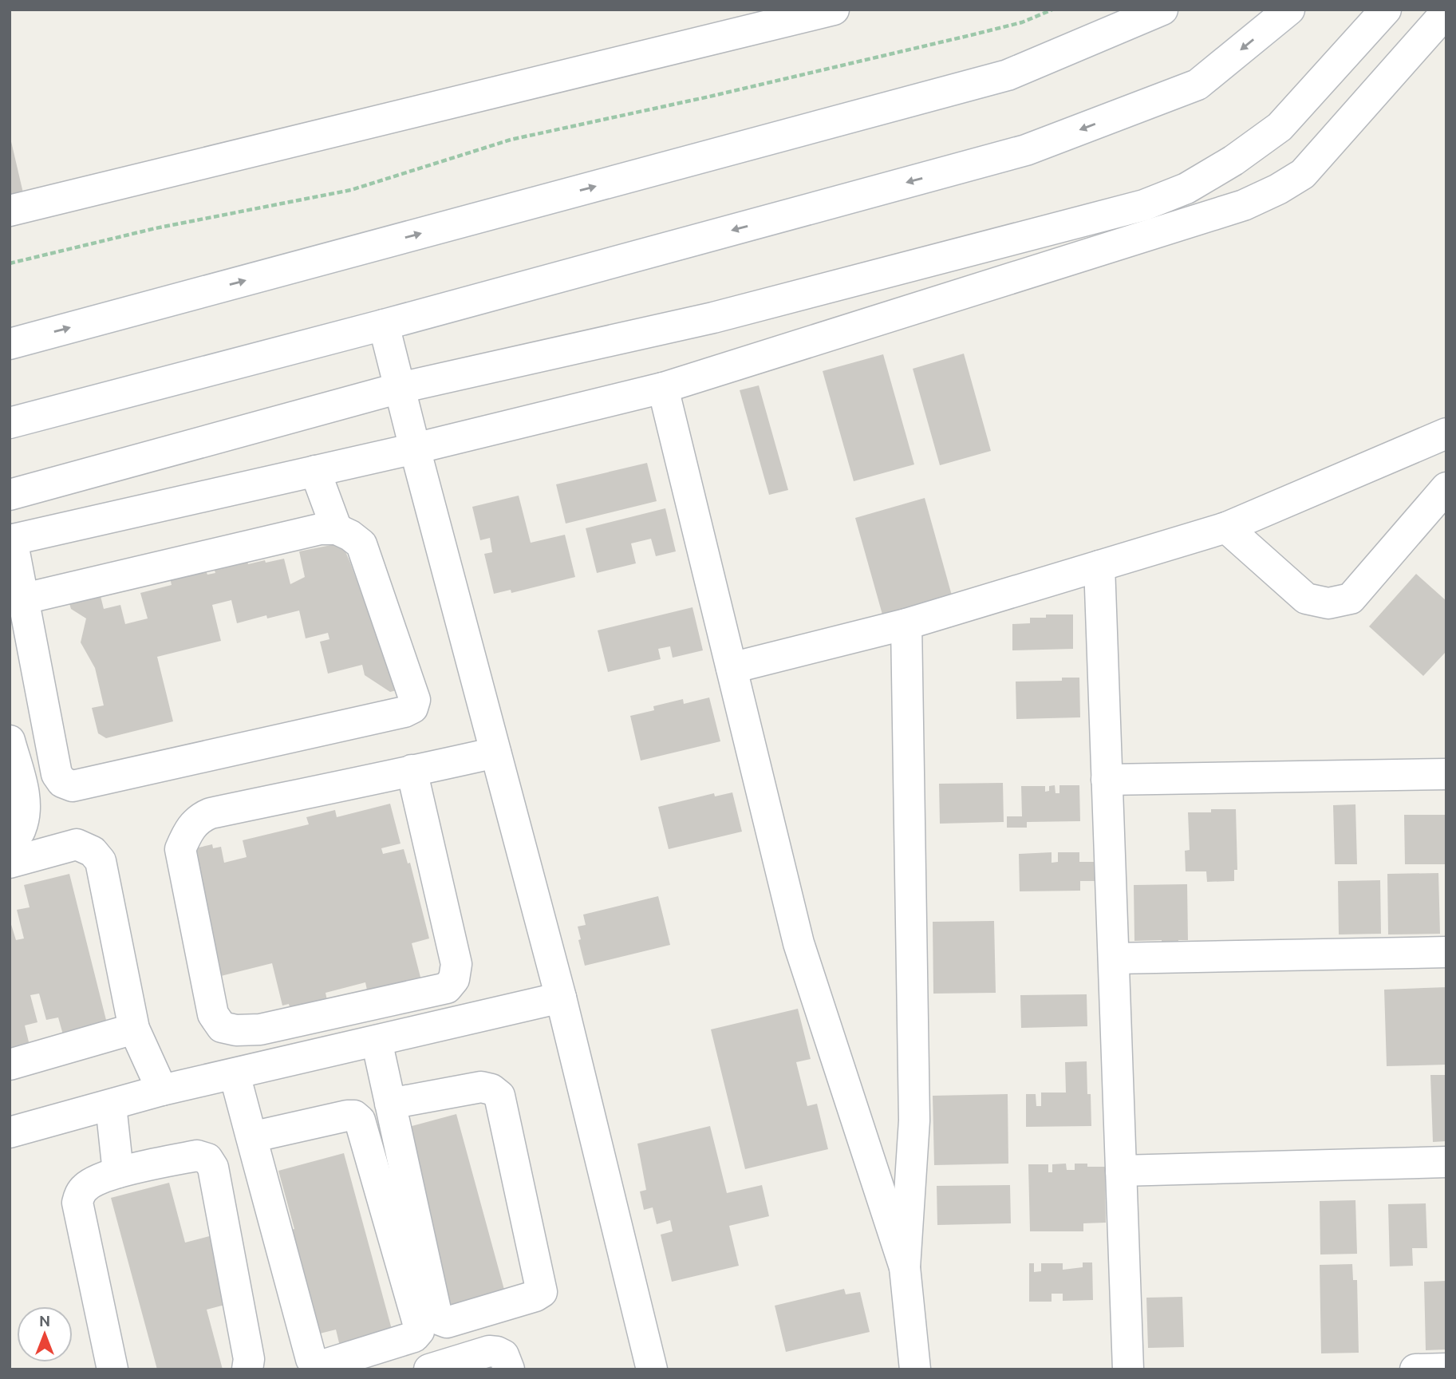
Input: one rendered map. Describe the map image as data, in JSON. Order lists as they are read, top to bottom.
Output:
{
  "north": "top"
}
